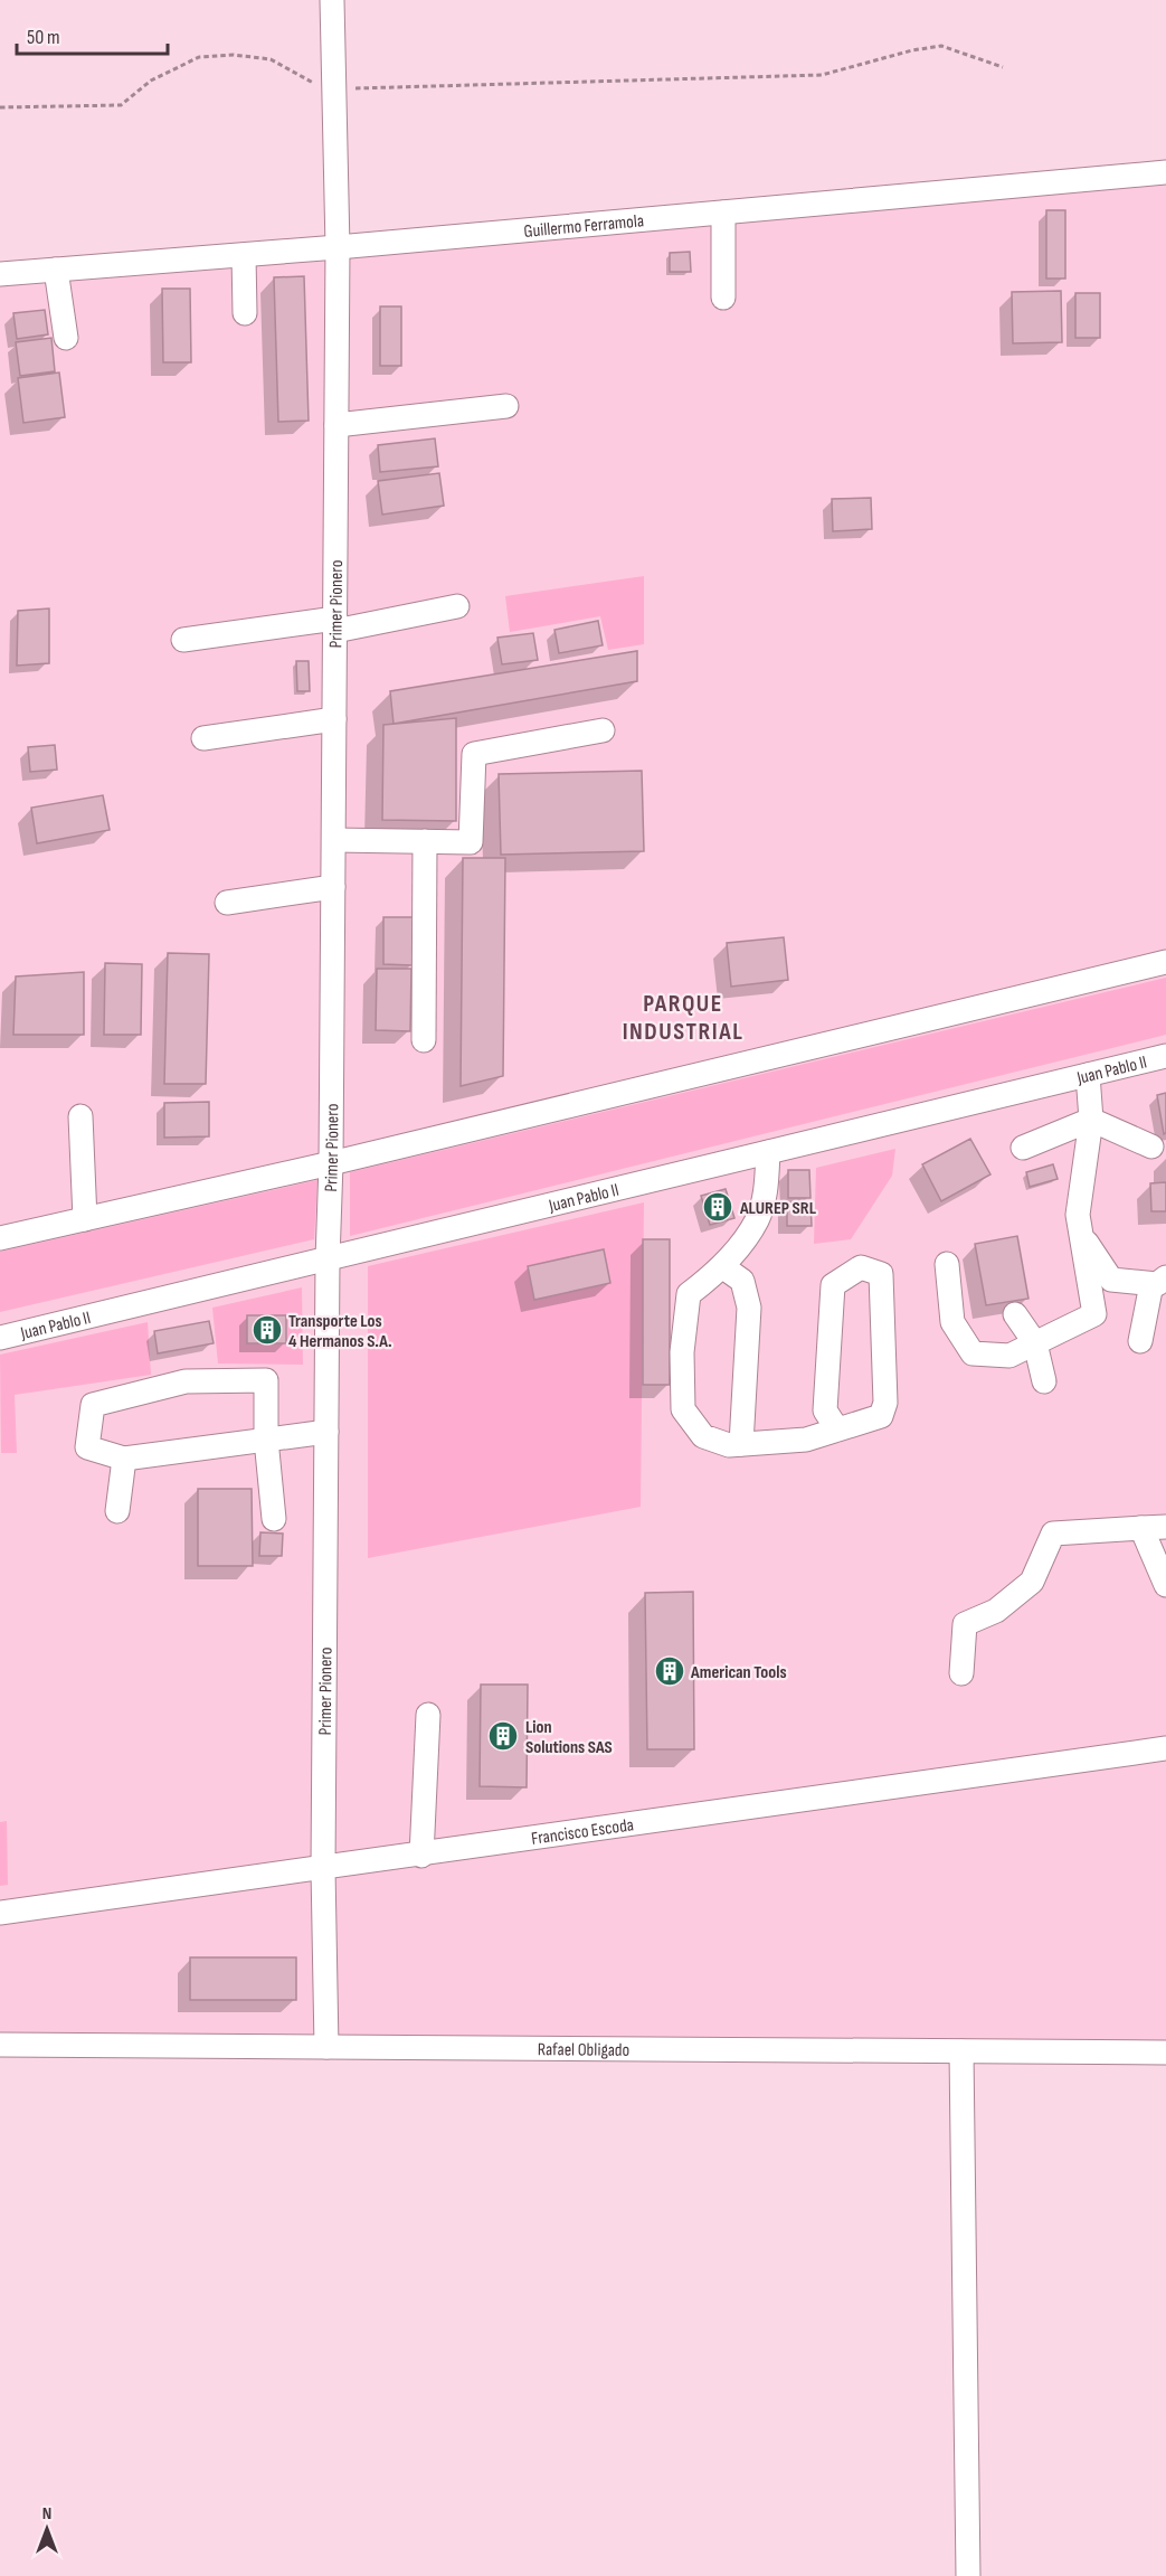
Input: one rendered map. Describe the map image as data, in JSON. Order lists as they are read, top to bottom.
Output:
{
  "streets": {
    "street": [
      "Guillermo Ferramola",
      "Primer Pionero",
      "Juan Pablo II",
      "Francisco Escoda",
      "Rafael Obligado"
    ]
  },
  "crossings": [
    ["Guillermo Ferramola", "Primer Pionero"],
    ["Primer Pionero", "Juan Pablo II"],
    ["Primer Pionero", "Francisco Escoda"],
    ["Primer Pionero", "Rafael Obligado"]
  ],
  "districts": ["PARQUE INDUSTRIAL"],
  "places": {
    "building": [
      "ALUREP SRL",
      "Transporte Los 4 Hermanos S.A.",
      "American Tools",
      "Lion Solutions SAS"
    ]
  },
  "scale_bar": "50 m",
  "north": "top"
}
